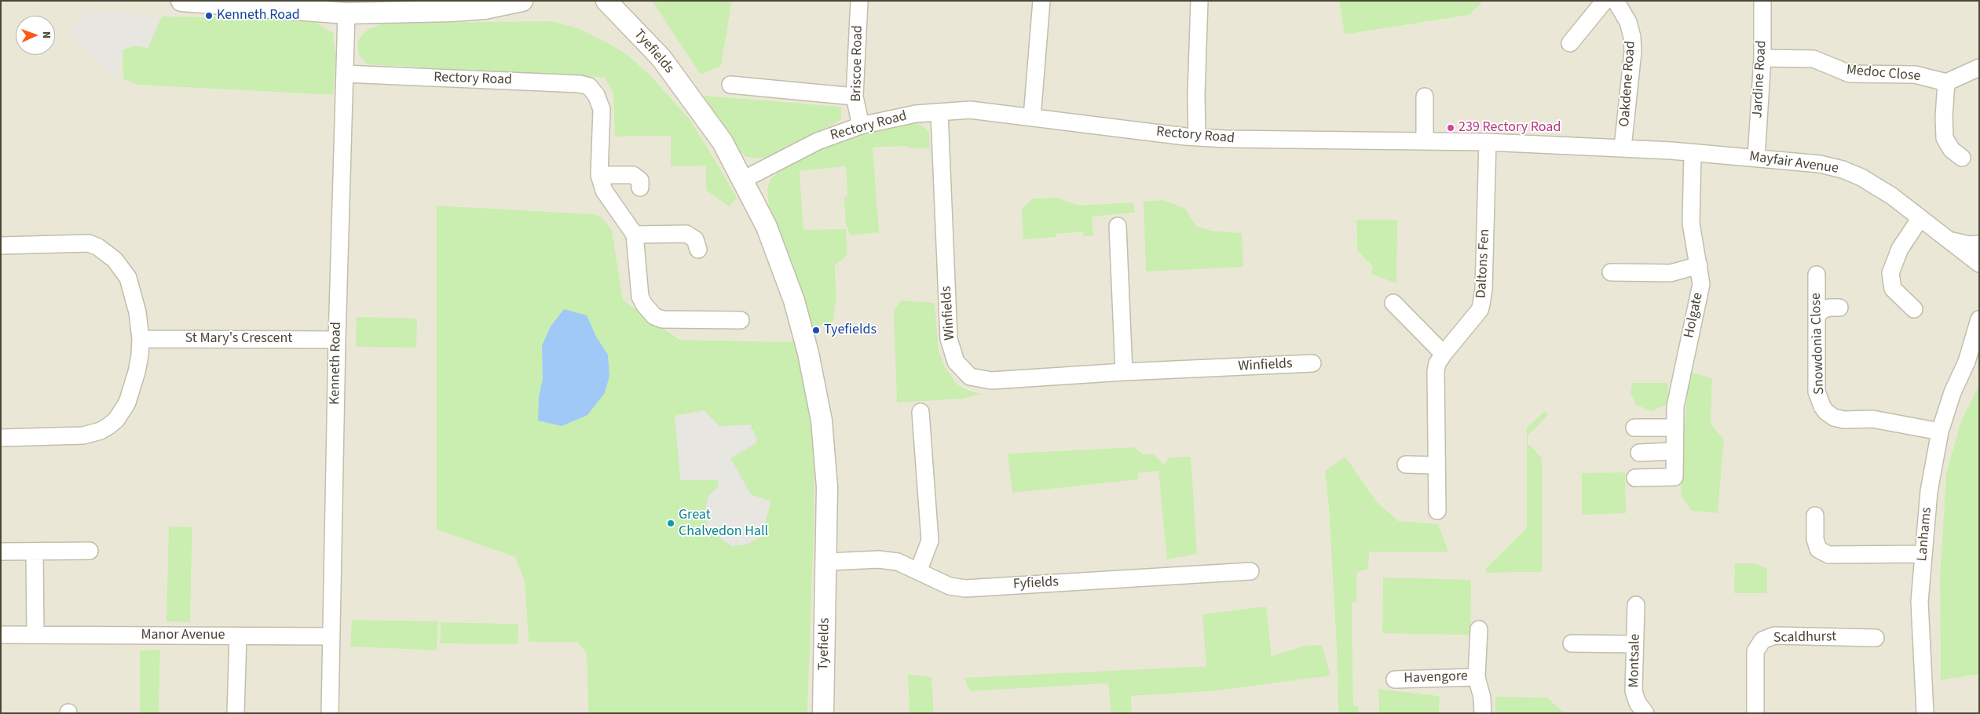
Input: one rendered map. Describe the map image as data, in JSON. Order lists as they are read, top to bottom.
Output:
{
  "streets": {
    "street": [
      "Tyefields",
      "Briscoe Road",
      "Medoc Close",
      "Rectory Road",
      "Jardine Road",
      "Oakdene Road",
      "Mayfair Avenue",
      "Daltons Fen",
      "Winfields",
      "Holgate",
      "St Mary's Crescent",
      "Snowdonia Close",
      "Kenneth Road",
      "Lanhams",
      "Fyfields",
      "Manor Avenue",
      "Scaldhurst",
      "Montsale",
      "Havengore"
    ]
  },
  "crossings": [
    ["Tyefields", "Rectory Road"],
    ["Tyefields", "Fyfields"],
    ["Briscoe Road", "Rectory Road"],
    ["Medoc Close", "Jardine Road"],
    ["Rectory Road", "Oakdene Road"],
    ["Rectory Road", "Mayfair Avenue"],
    ["Rectory Road", "Daltons Fen"],
    ["Rectory Road", "Winfields"],
    ["Rectory Road", "Kenneth Road"],
    ["Jardine Road", "Mayfair Avenue"],
    ["Mayfair Avenue", "Holgate"],
    ["St Mary's Crescent", "Kenneth Road"],
    ["Snowdonia Close", "Lanhams"],
    ["Kenneth Road", "Manor Avenue"]
  ],
  "places": [
    "Kenneth Road",
    "239 Rectory Road",
    "Tyefields",
    "Great Chalvedon Hall"
  ],
  "north": "right"
}
